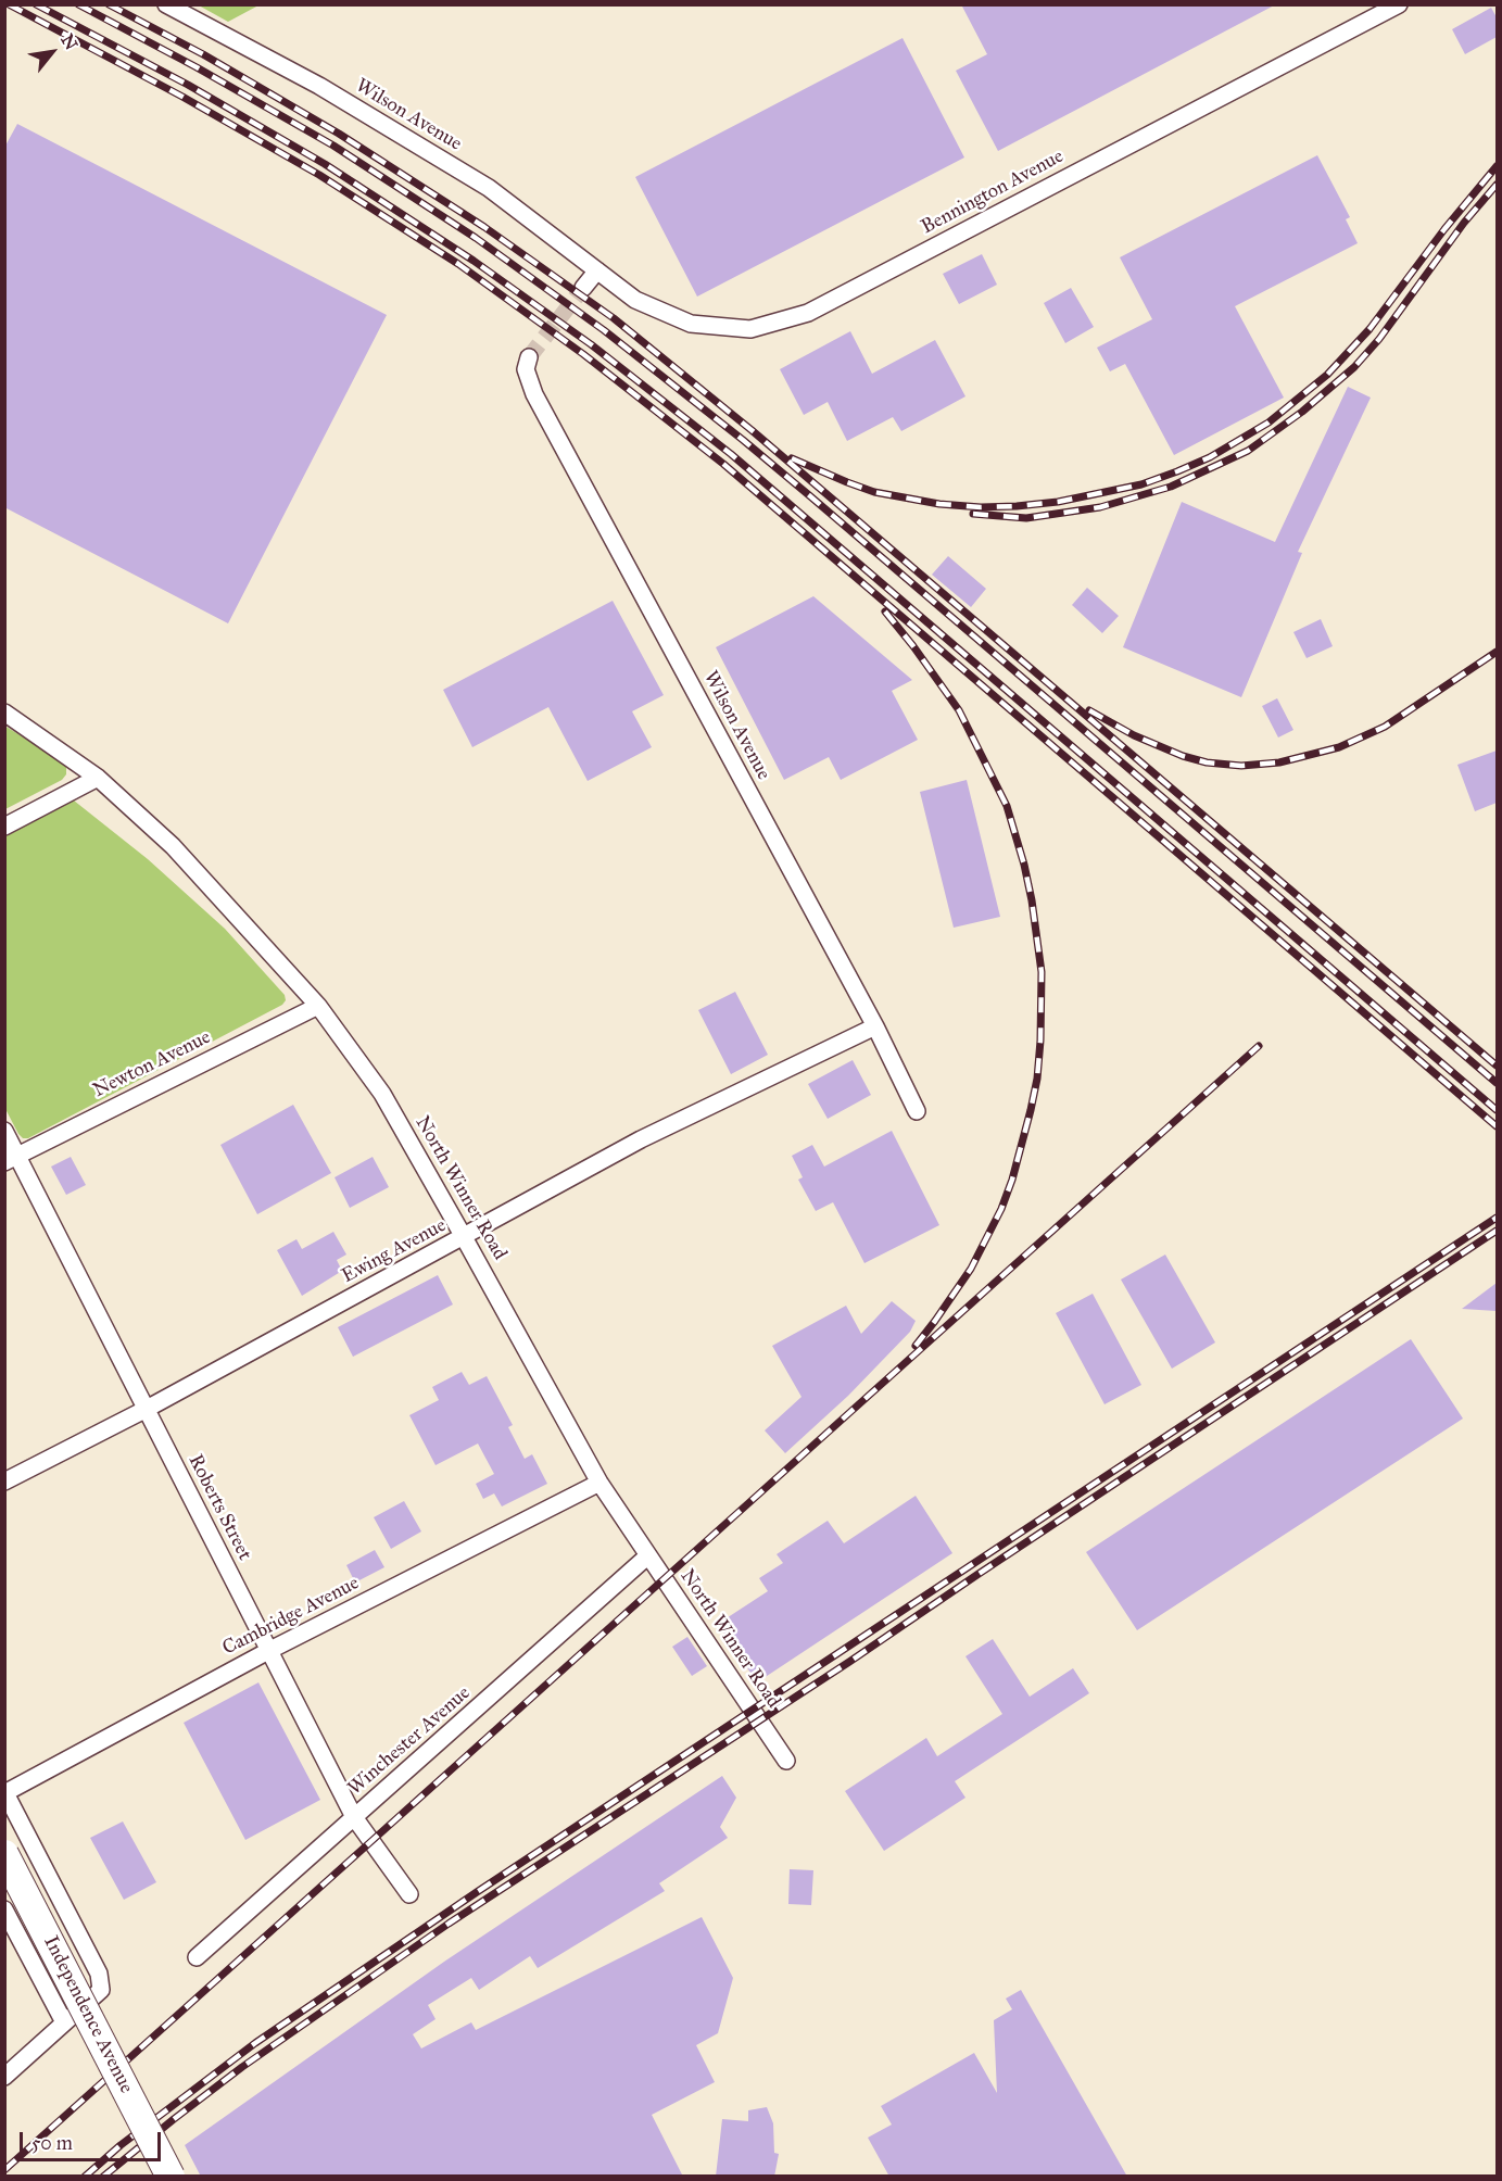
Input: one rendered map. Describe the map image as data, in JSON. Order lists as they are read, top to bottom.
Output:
{
  "streets": {
    "main road": ["Independence Avenue"],
    "street": [
      "Wilson Avenue",
      "Bennington Avenue",
      "Newton Avenue",
      "North Winner Road",
      "Ewing Avenue",
      "Roberts Street",
      "Cambridge Avenue",
      "Winchester Avenue"
    ]
  },
  "crossings": [
    ["Wilson Avenue", "Bennington Avenue"],
    ["Wilson Avenue", "Ewing Avenue"],
    ["Newton Avenue", "North Winner Road"],
    ["Newton Avenue", "Roberts Street"],
    ["North Winner Road", "Ewing Avenue"],
    ["North Winner Road", "Cambridge Avenue"],
    ["North Winner Road", "Winchester Avenue"],
    ["Ewing Avenue", "Roberts Street"],
    ["Roberts Street", "Cambridge Avenue"],
    ["Roberts Street", "Winchester Avenue"]
  ],
  "scale_bar": "50 m",
  "north": "top right"
}
